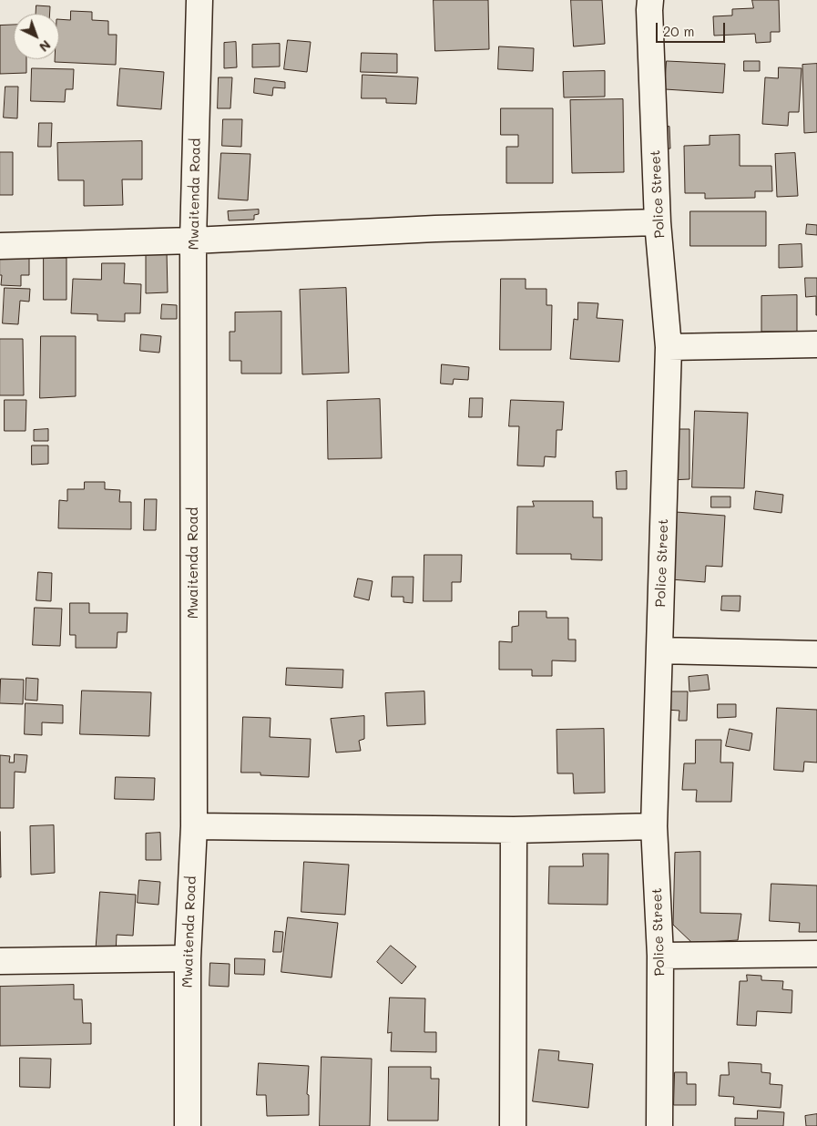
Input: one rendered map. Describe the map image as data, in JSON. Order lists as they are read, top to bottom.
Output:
{
  "streets": {
    "street": ["Mwaitenda Road", "Police Street"]
  },
  "scale_bar": "20 m",
  "north": "bottom right"
}
